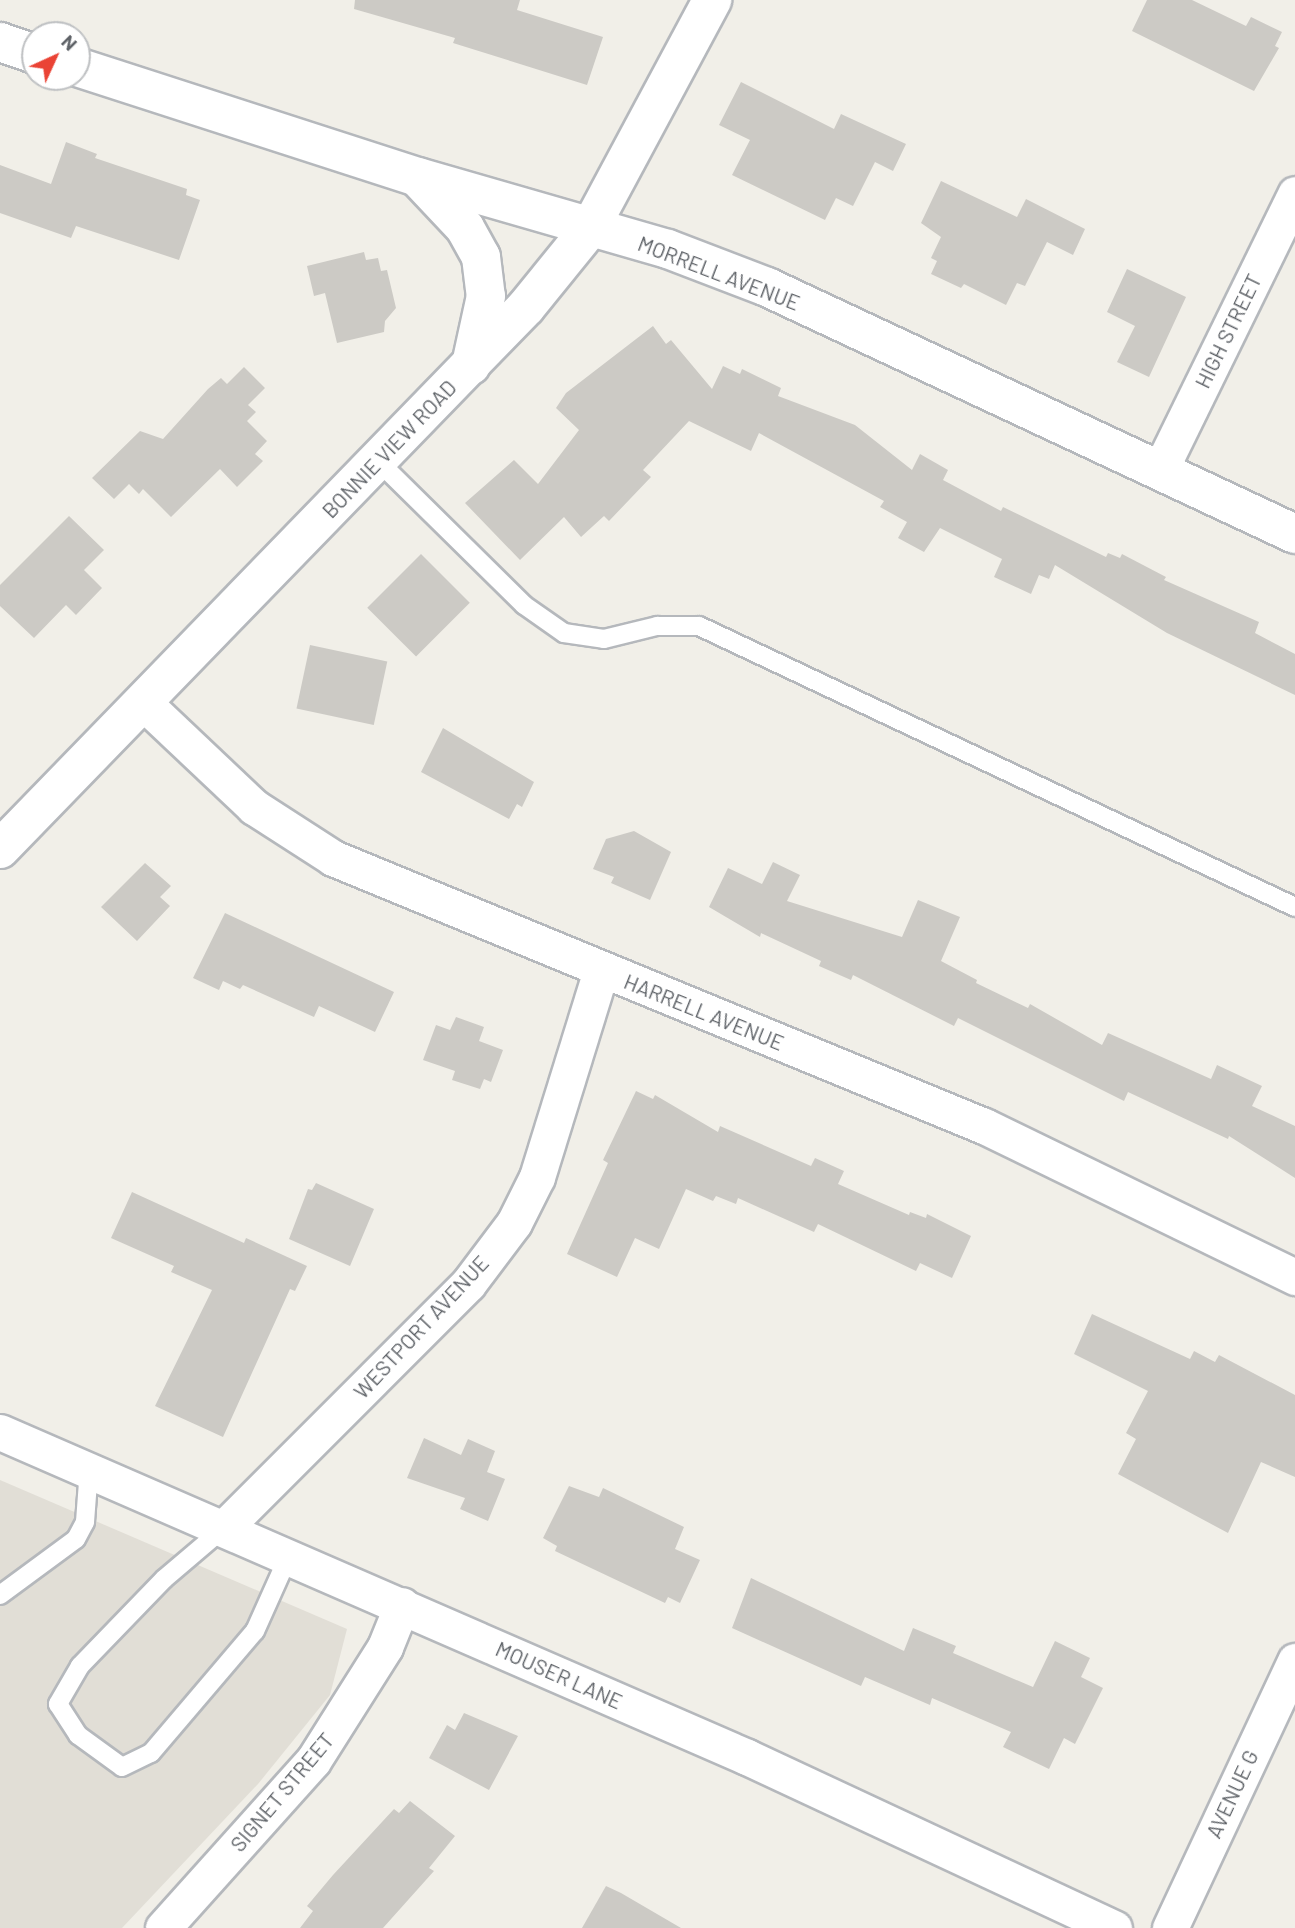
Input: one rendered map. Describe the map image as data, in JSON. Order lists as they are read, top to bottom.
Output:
{
  "streets": {
    "street": [
      "MORRELL AVENUE",
      "HIGH STREET",
      "BONNIE VIEW ROAD",
      "HARRELL AVENUE",
      "WESTPORT AVENUE",
      "MOUSER LANE",
      "SIGNET STREET",
      "AVENUE G"
    ]
  },
  "crossings": [
    ["MORRELL AVENUE", "HIGH STREET"],
    ["MORRELL AVENUE", "BONNIE VIEW ROAD"],
    ["BONNIE VIEW ROAD", "HARRELL AVENUE"],
    ["HARRELL AVENUE", "WESTPORT AVENUE"],
    ["WESTPORT AVENUE", "MOUSER LANE"],
    ["MOUSER LANE", "SIGNET STREET"]
  ],
  "north": "top right"
}
